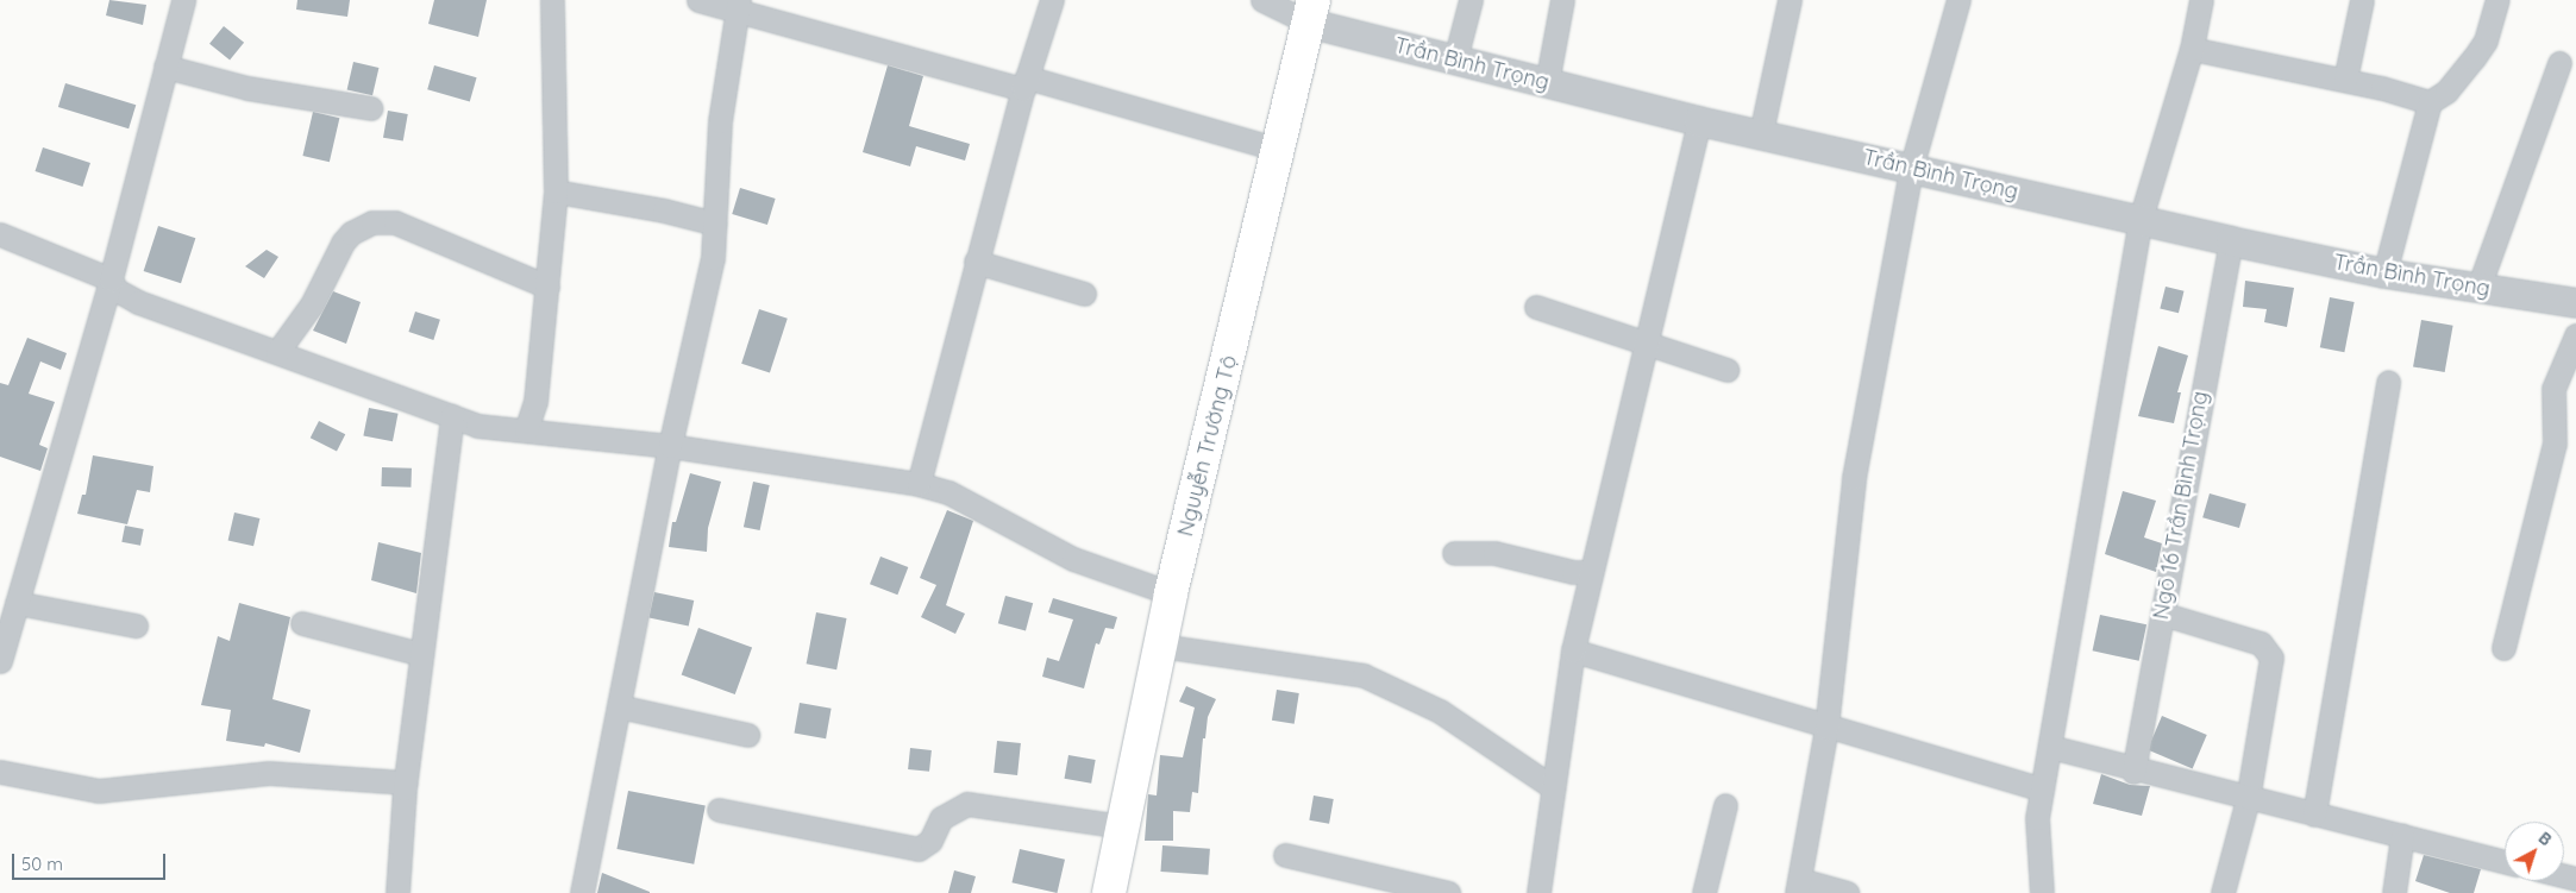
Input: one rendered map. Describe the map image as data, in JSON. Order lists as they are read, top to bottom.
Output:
{
  "streets": {
    "main road": ["Nguyễn Trường Tộ"],
    "street": ["Trần Bình Trọng", "Ngõ 16 Trần Bình Trọng"]
  },
  "crossings": [
    ["Trần Bình Trọng", "Nguyễn Trường Tộ"],
    ["Trần Bình Trọng", "Ngõ 16 Trần Bình Trọng"]
  ],
  "scale_bar": "50 m",
  "north": "top right"
}
